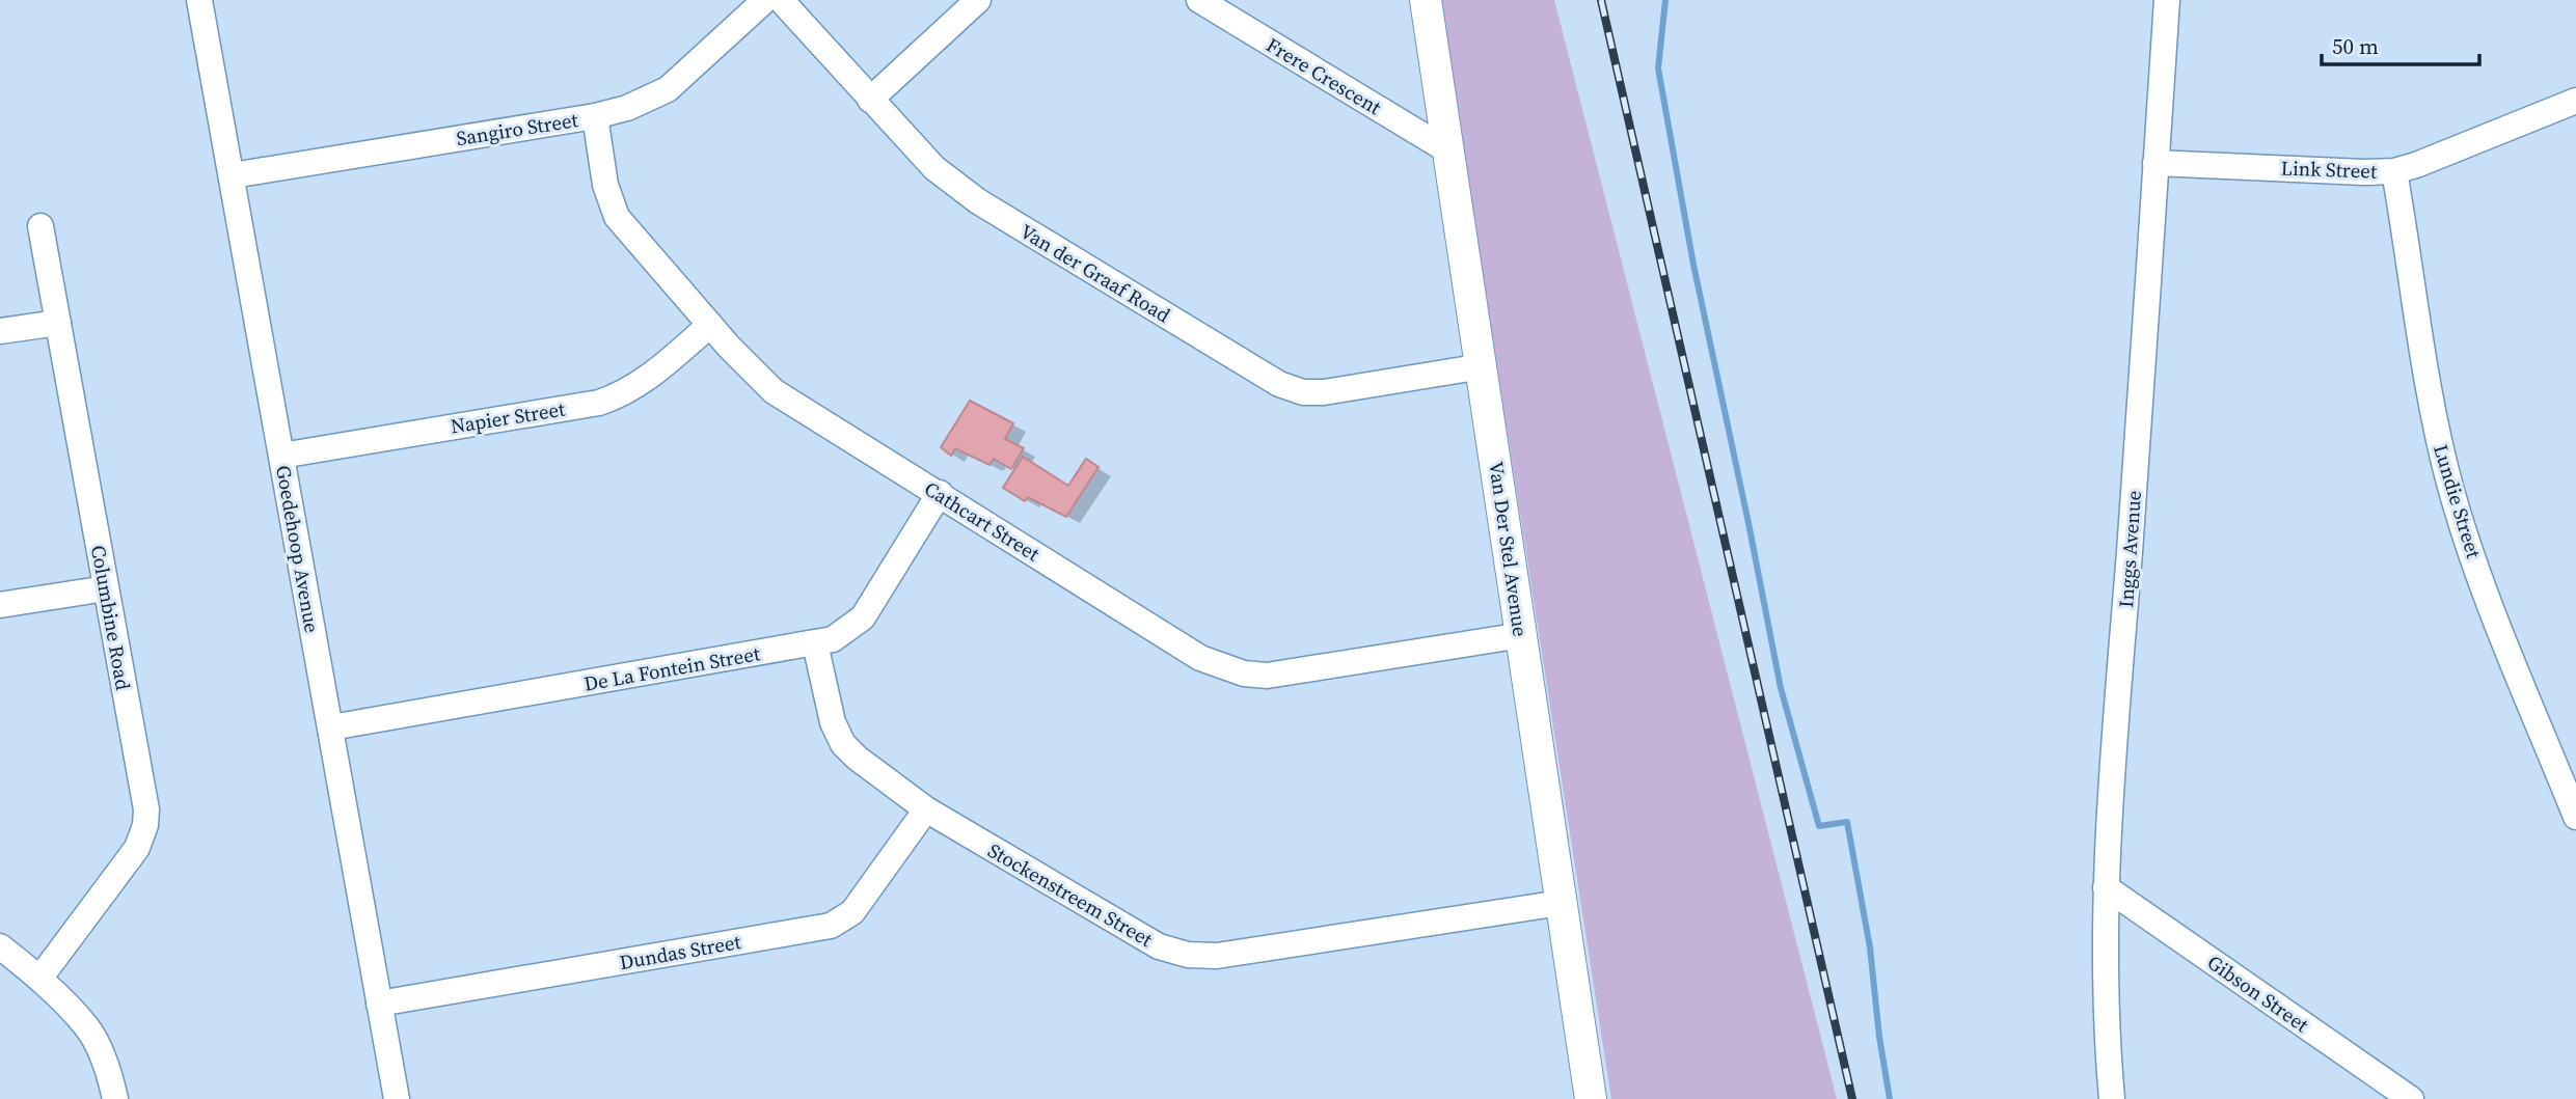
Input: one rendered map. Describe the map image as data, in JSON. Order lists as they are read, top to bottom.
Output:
{
  "streets": {
    "street": [
      "Frere Crescent",
      "Sangiro Street",
      "Link Street",
      "Van der Graaf Road",
      "Napier Street",
      "Lundie Street",
      "Cathcart Street",
      "Goedehoop Avenue",
      "Van Der Stel Avenue",
      "Inggs Avenue",
      "Columbine Road",
      "De La Fontein Street",
      "Stockenstreem Street",
      "Dundas Street",
      "Gibson Street"
    ]
  },
  "crossings": [
    ["Frere Crescent", "Van Der Stel Avenue"],
    ["Sangiro Street", "Cathcart Street"],
    ["Sangiro Street", "Goedehoop Avenue"],
    ["Link Street", "Lundie Street"],
    ["Link Street", "Inggs Avenue"],
    ["Van der Graaf Road", "Van Der Stel Avenue"],
    ["Napier Street", "Cathcart Street"],
    ["Napier Street", "Goedehoop Avenue"],
    ["Cathcart Street", "Van Der Stel Avenue"],
    ["Cathcart Street", "De La Fontein Street"],
    ["Goedehoop Avenue", "De La Fontein Street"],
    ["Goedehoop Avenue", "Dundas Street"],
    ["Van Der Stel Avenue", "Stockenstreem Street"],
    ["Inggs Avenue", "Gibson Street"],
    ["De La Fontein Street", "Stockenstreem Street"],
    ["Stockenstreem Street", "Dundas Street"]
  ],
  "scale_bar": "50 m"
}
